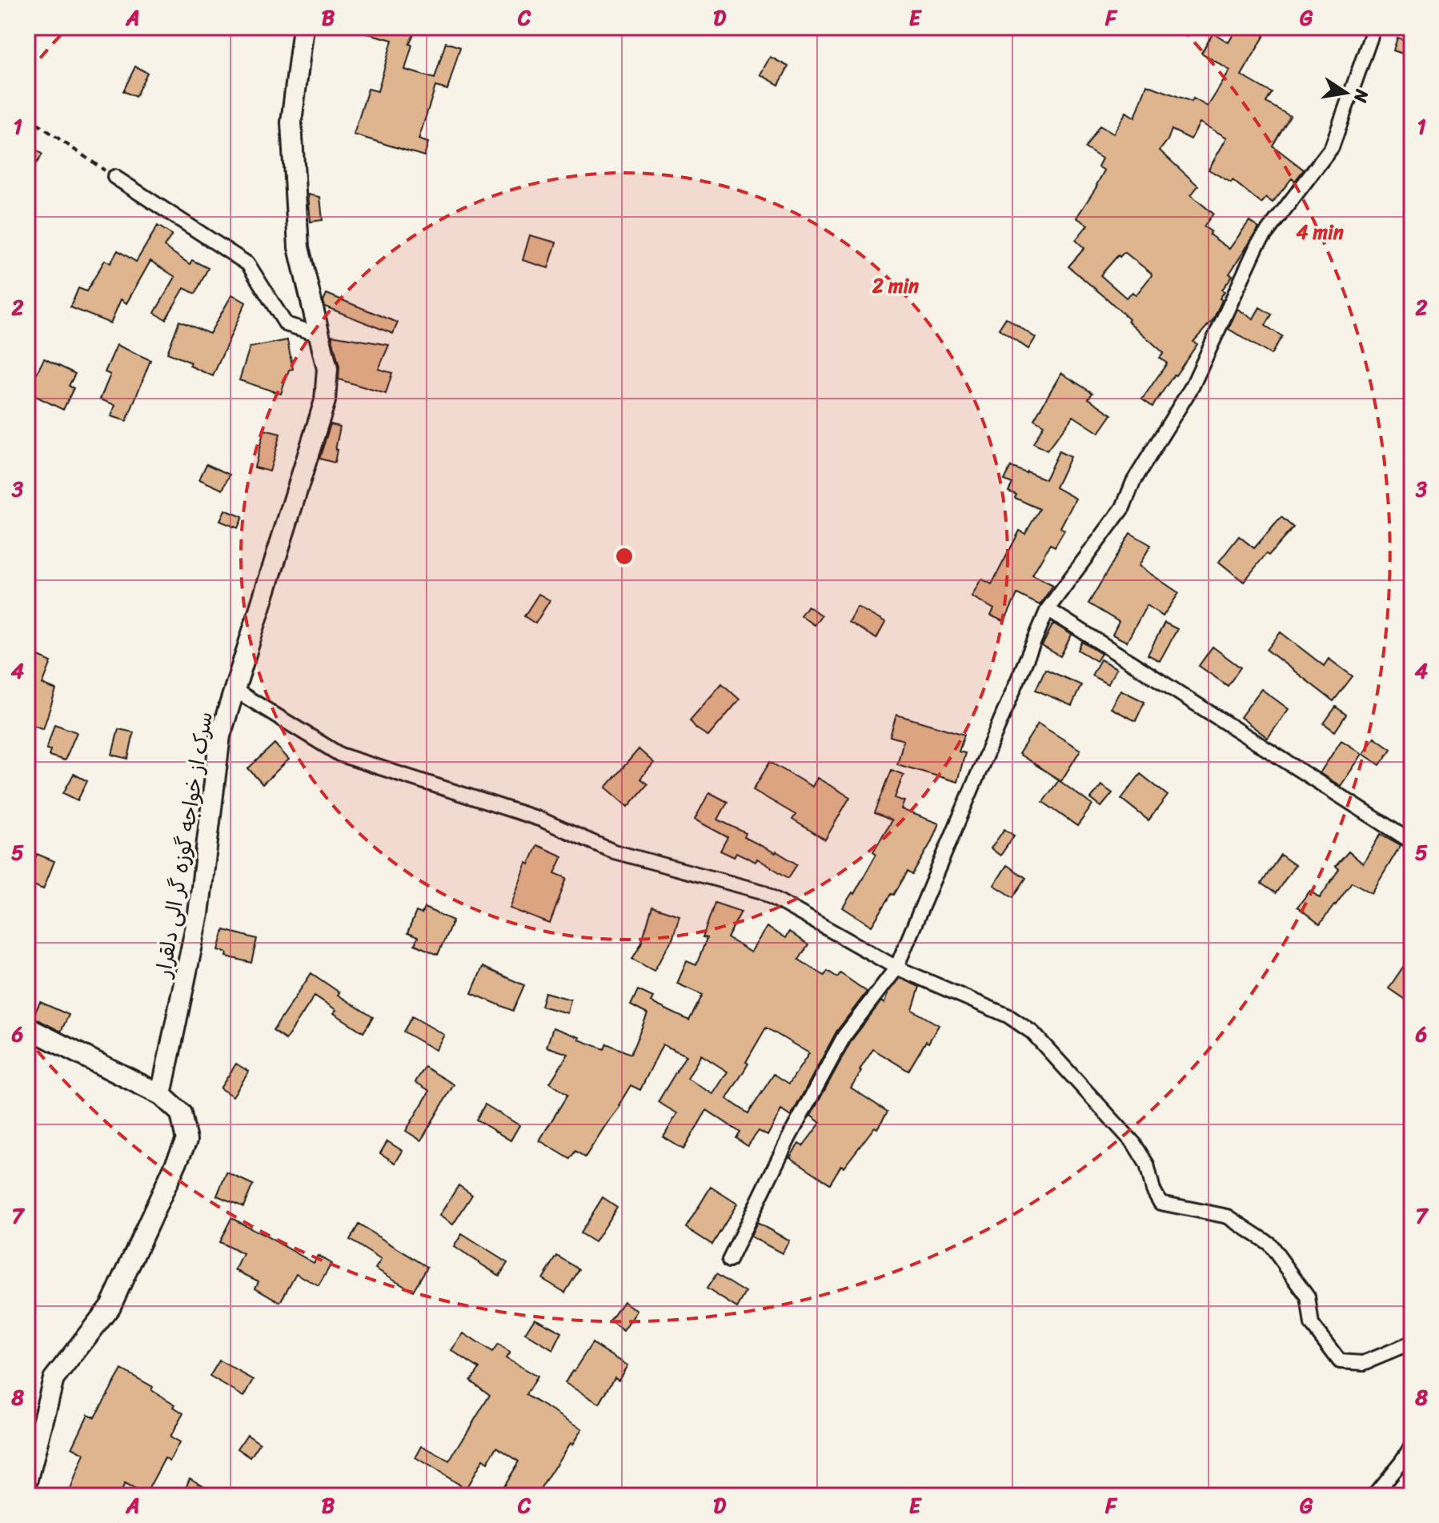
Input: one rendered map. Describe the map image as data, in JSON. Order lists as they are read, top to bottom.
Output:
{
  "streets": {
    "street": ["سرک از خواجه گوزه گر الی دلقرار"]
  },
  "north": "right",
  "grid": {
    "columns": [
      "A",
      "B",
      "C",
      "D",
      "E",
      "F",
      "G"
    ],
    "rows": [
      "1",
      "2",
      "3",
      "4",
      "5",
      "6",
      "7",
      "8"
    ]
  },
  "rings": ["4 min", "2 min"]
}
